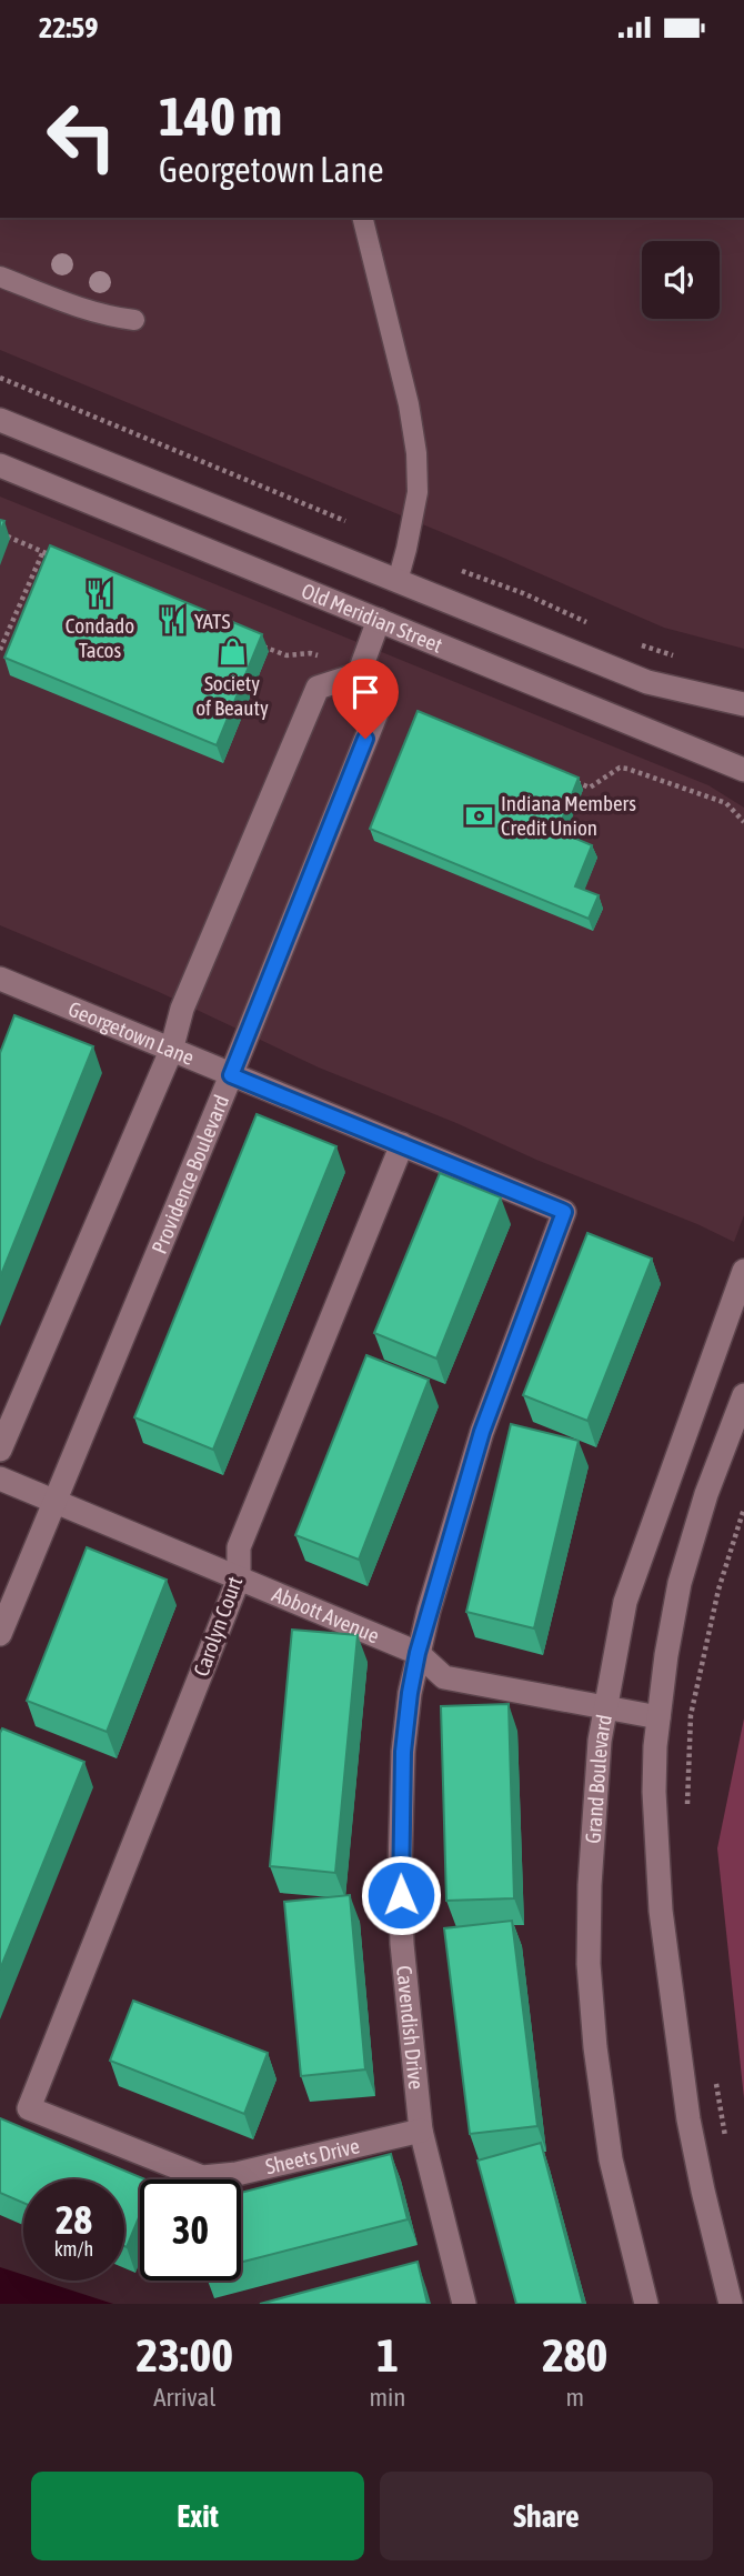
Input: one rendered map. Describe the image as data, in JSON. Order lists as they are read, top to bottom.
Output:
{
  "streets": {
    "street": [
      "Old Meridian Street",
      "Georgetown Lane",
      "Providence Boulevard",
      "Abbott Avenue",
      "Carolyn Court",
      "Grand Boulevard",
      "Cavendish Drive",
      "Sheets Drive"
    ]
  },
  "crossings": [
    ["Georgetown Lane", "Providence Boulevard"],
    ["Georgetown Lane", "Carolyn Court"],
    ["Georgetown Lane", "Cavendish Drive"],
    ["Providence Boulevard", "Abbott Avenue"],
    ["Abbott Avenue", "Carolyn Court"],
    ["Abbott Avenue", "Grand Boulevard"],
    ["Abbott Avenue", "Cavendish Drive"],
    ["Carolyn Court", "Sheets Drive"],
    ["Cavendish Drive", "Sheets Drive"]
  ],
  "places": {
    "restaurant": ["Condado Tacos", "YATS"],
    "shop": ["Society of Beauty"],
    "bank": ["Indiana Members Credit Union"]
  },
  "page": {
    "status": "22:59",
    "turn": ["140 m", "Georgetown Lane"],
    "speed": "28 km/h",
    "limit": "30",
    "eta": [
      "23:00",
      "Arrival",
      "1",
      "min",
      "280",
      "m"
    ],
    "buttons": ["Exit", "Share"]
  }
}
